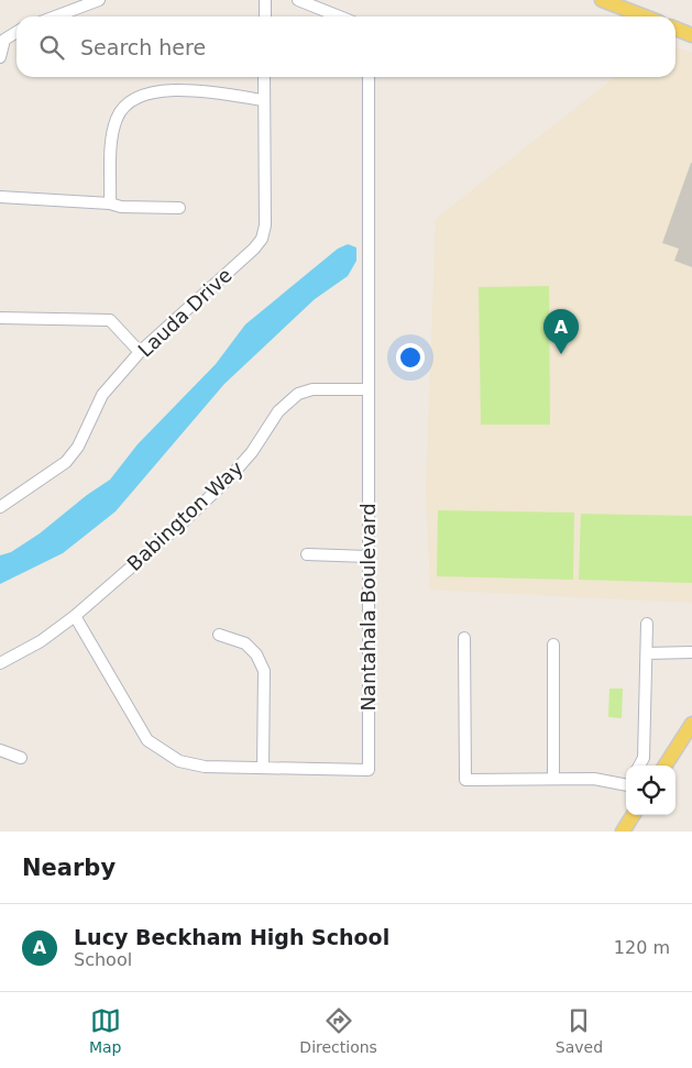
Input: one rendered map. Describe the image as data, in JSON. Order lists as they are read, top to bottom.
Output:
{
  "streets": {
    "street": ["Lauda Drive", "Babington Way", "Nantahala Boulevard"]
  },
  "crossings": [
    ["Babington Way", "Nantahala Boulevard"]
  ],
  "page": {
    "search": "Search here",
    "pins": "A",
    "heading": "Nearby",
    "list": [
      {
        "mark": "A",
        "name": "Lucy Beckham High School",
        "note": "School",
        "value": "120 m"
      }
    ],
    "nav": ["Map", "Directions", "Saved"]
  }
}
